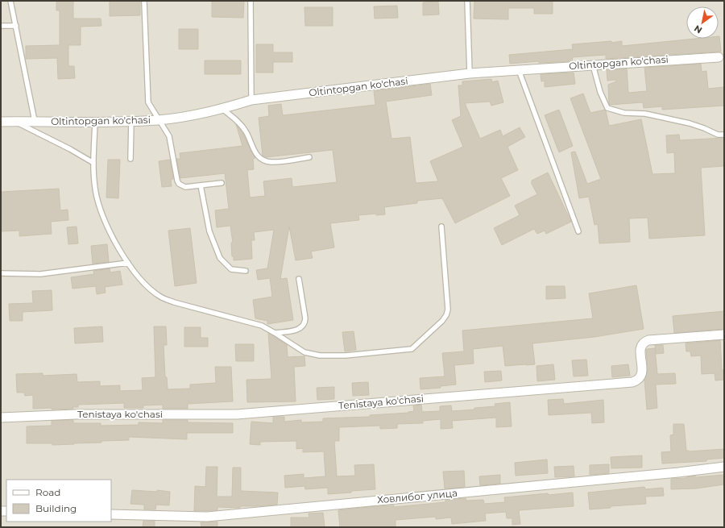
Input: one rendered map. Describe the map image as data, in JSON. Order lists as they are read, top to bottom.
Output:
{
  "streets": {
    "street": ["Oltintopgan ko'chasi", "Tenistaya ko'chasi", "Ховлибог улица"]
  },
  "legend": ["Road", "Building"],
  "north": "bottom left"
}
